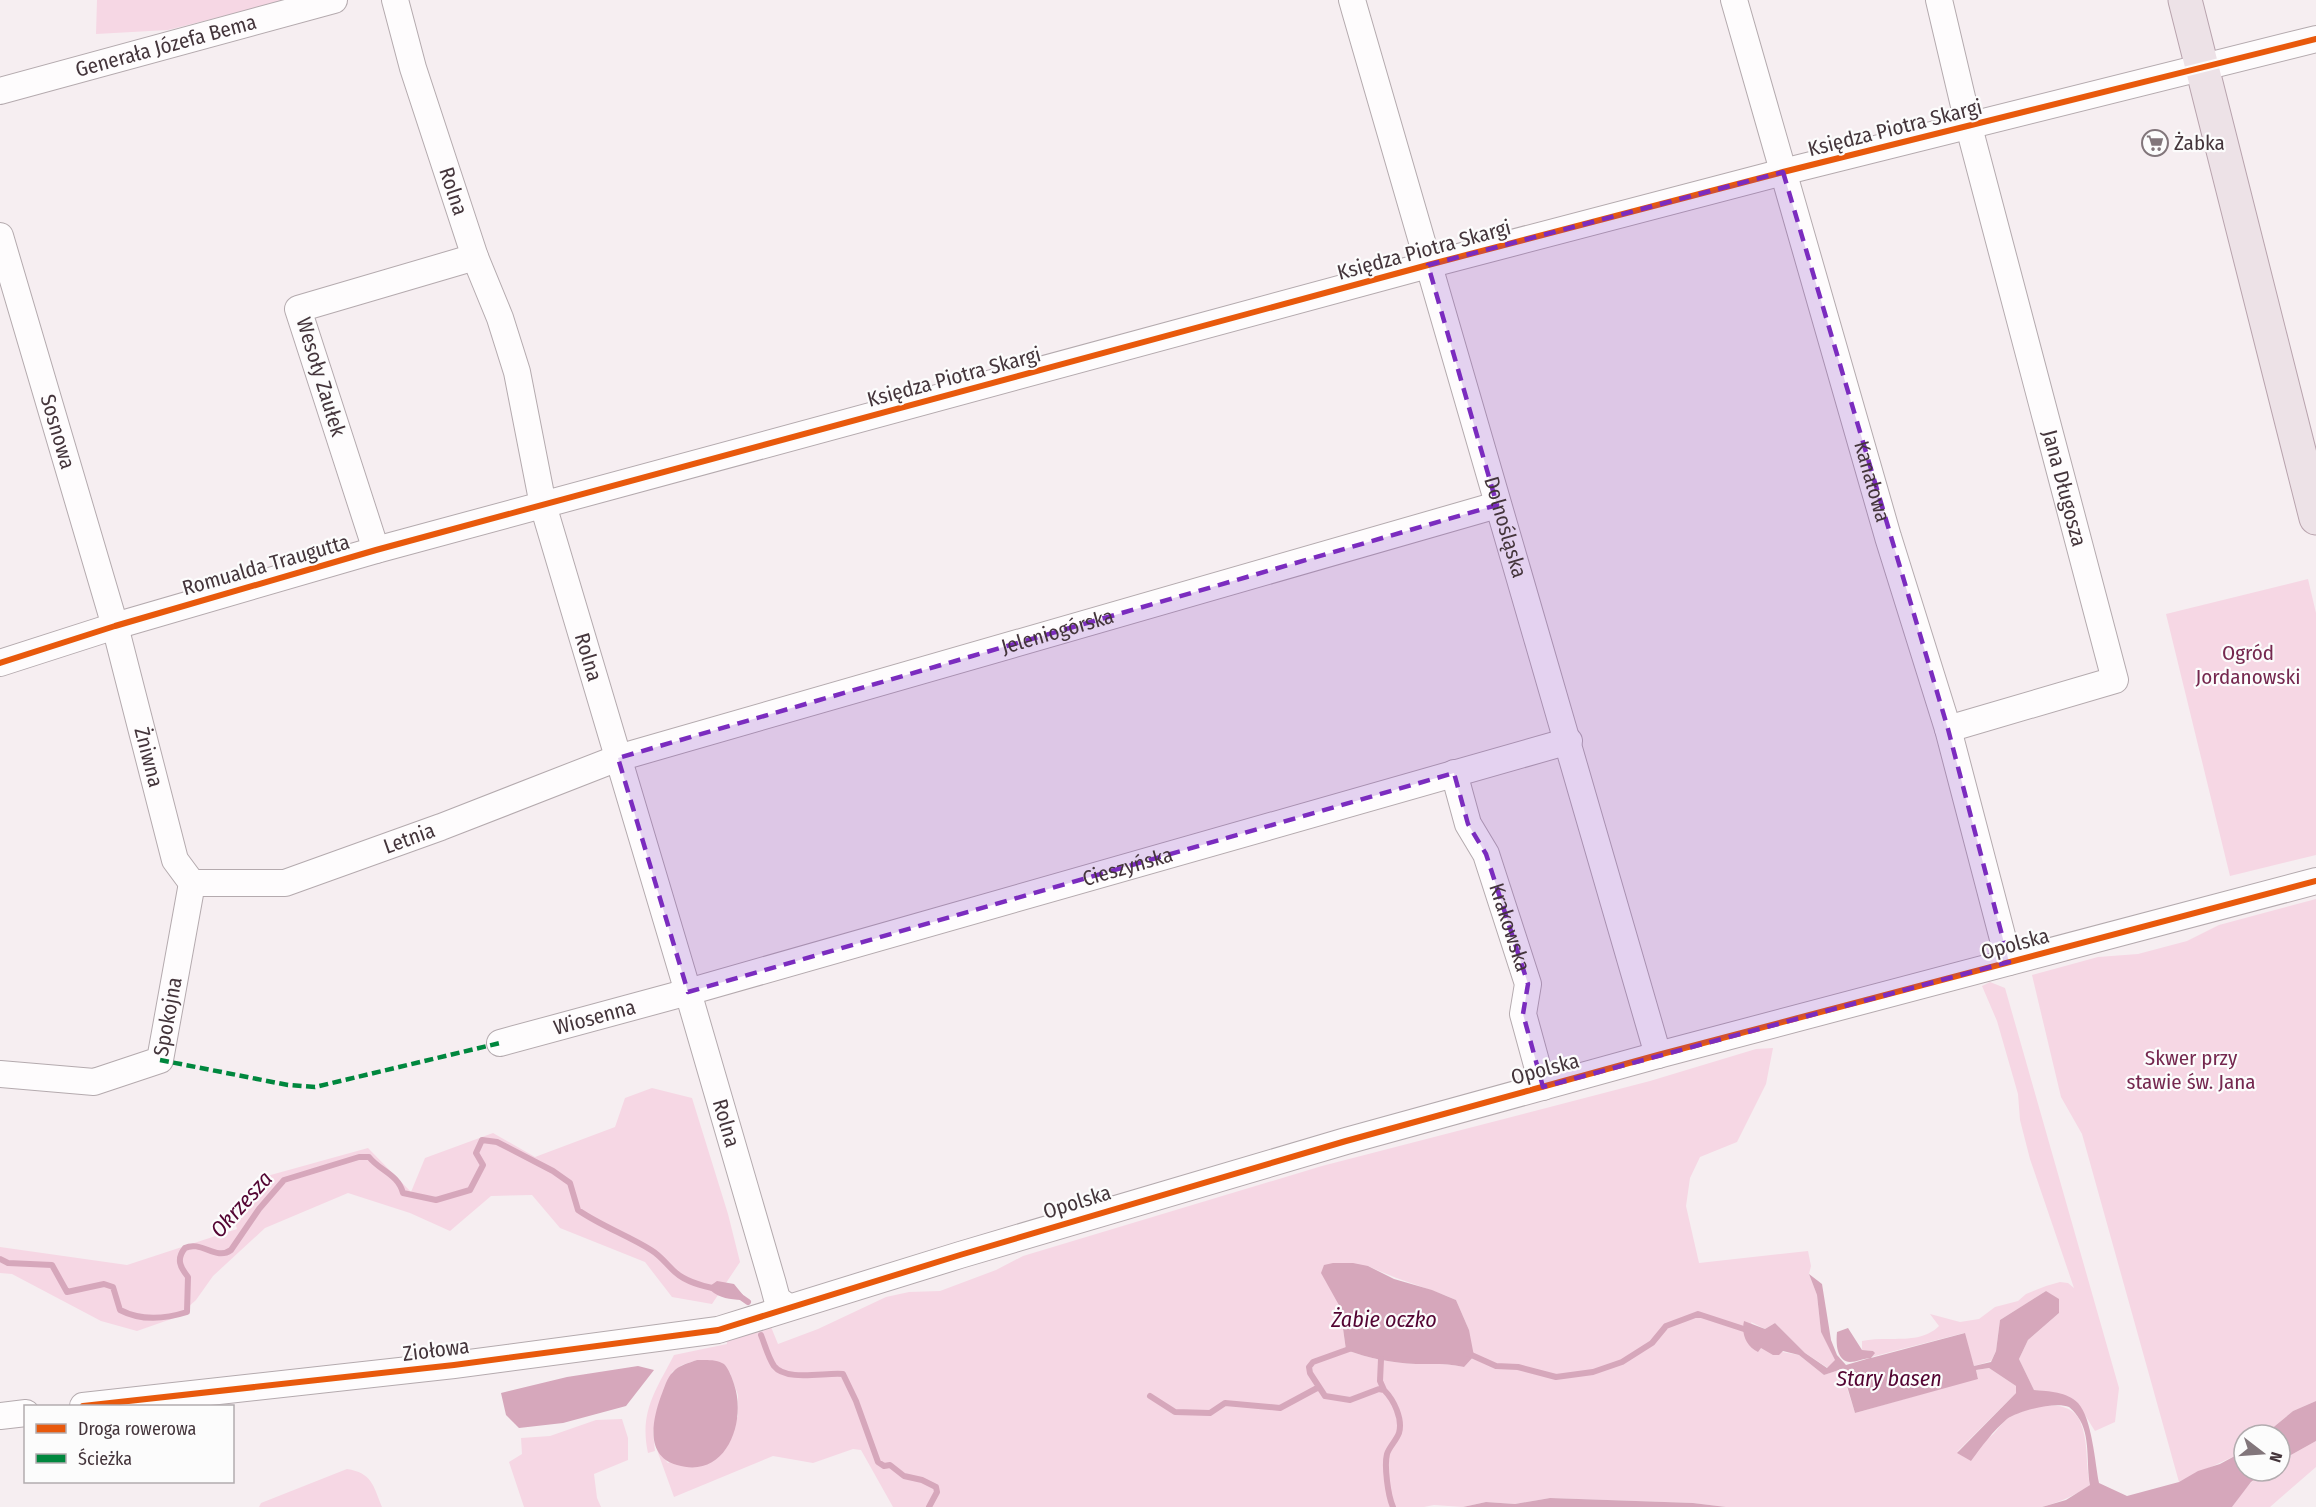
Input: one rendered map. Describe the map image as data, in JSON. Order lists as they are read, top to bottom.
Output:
{
  "streets": {
    "street": [
      "Generała Józefa Bema",
      "Księdza Piotra Skargi",
      "Rolna",
      "Wesoły Zaułek",
      "Sosnowa",
      "Kanałowa",
      "Jana Długosza",
      "Dolnośląska",
      "Romualda Traugutta",
      "Jeleniogórska",
      "Żniwna",
      "Letnia",
      "Cieszyńska",
      "Krakowska",
      "Opolska",
      "Spokojna",
      "Wiosenna",
      "Ziołowa"
    ]
  },
  "crossings": [
    ["Księdza Piotra Skargi", "Rolna"],
    ["Księdza Piotra Skargi", "Kanałowa"],
    ["Księdza Piotra Skargi", "Jana Długosza"],
    ["Księdza Piotra Skargi", "Dolnośląska"],
    ["Księdza Piotra Skargi", "Romualda Traugutta"],
    ["Rolna", "Wesoły Zaułek"],
    ["Rolna", "Romualda Traugutta"],
    ["Rolna", "Jeleniogórska"],
    ["Rolna", "Letnia"],
    ["Rolna", "Cieszyńska"],
    ["Rolna", "Opolska"],
    ["Rolna", "Wiosenna"],
    ["Rolna", "Ziołowa"],
    ["Wesoły Zaułek", "Romualda Traugutta"],
    ["Sosnowa", "Romualda Traugutta"],
    ["Sosnowa", "Żniwna"],
    ["Kanałowa", "Jana Długosza"],
    ["Kanałowa", "Opolska"],
    ["Dolnośląska", "Jeleniogórska"],
    ["Dolnośląska", "Cieszyńska"],
    ["Dolnośląska", "Opolska"],
    ["Romualda Traugutta", "Żniwna"],
    ["Jeleniogórska", "Letnia"],
    ["Żniwna", "Letnia"],
    ["Żniwna", "Spokojna"],
    ["Letnia", "Spokojna"],
    ["Cieszyńska", "Krakowska"],
    ["Cieszyńska", "Wiosenna"],
    ["Krakowska", "Opolska"],
    ["Opolska", "Ziołowa"]
  ],
  "water": ["Okrzesza", "Żabie oczko", "Stary basen"],
  "parks": ["Ogród Jordanowski", "Skwer przy stawie św. Jana"],
  "places": {
    "supermarket": ["Żabka"]
  },
  "legend": ["Droga rowerowa", "Ścieżka"],
  "north": "right"
}
